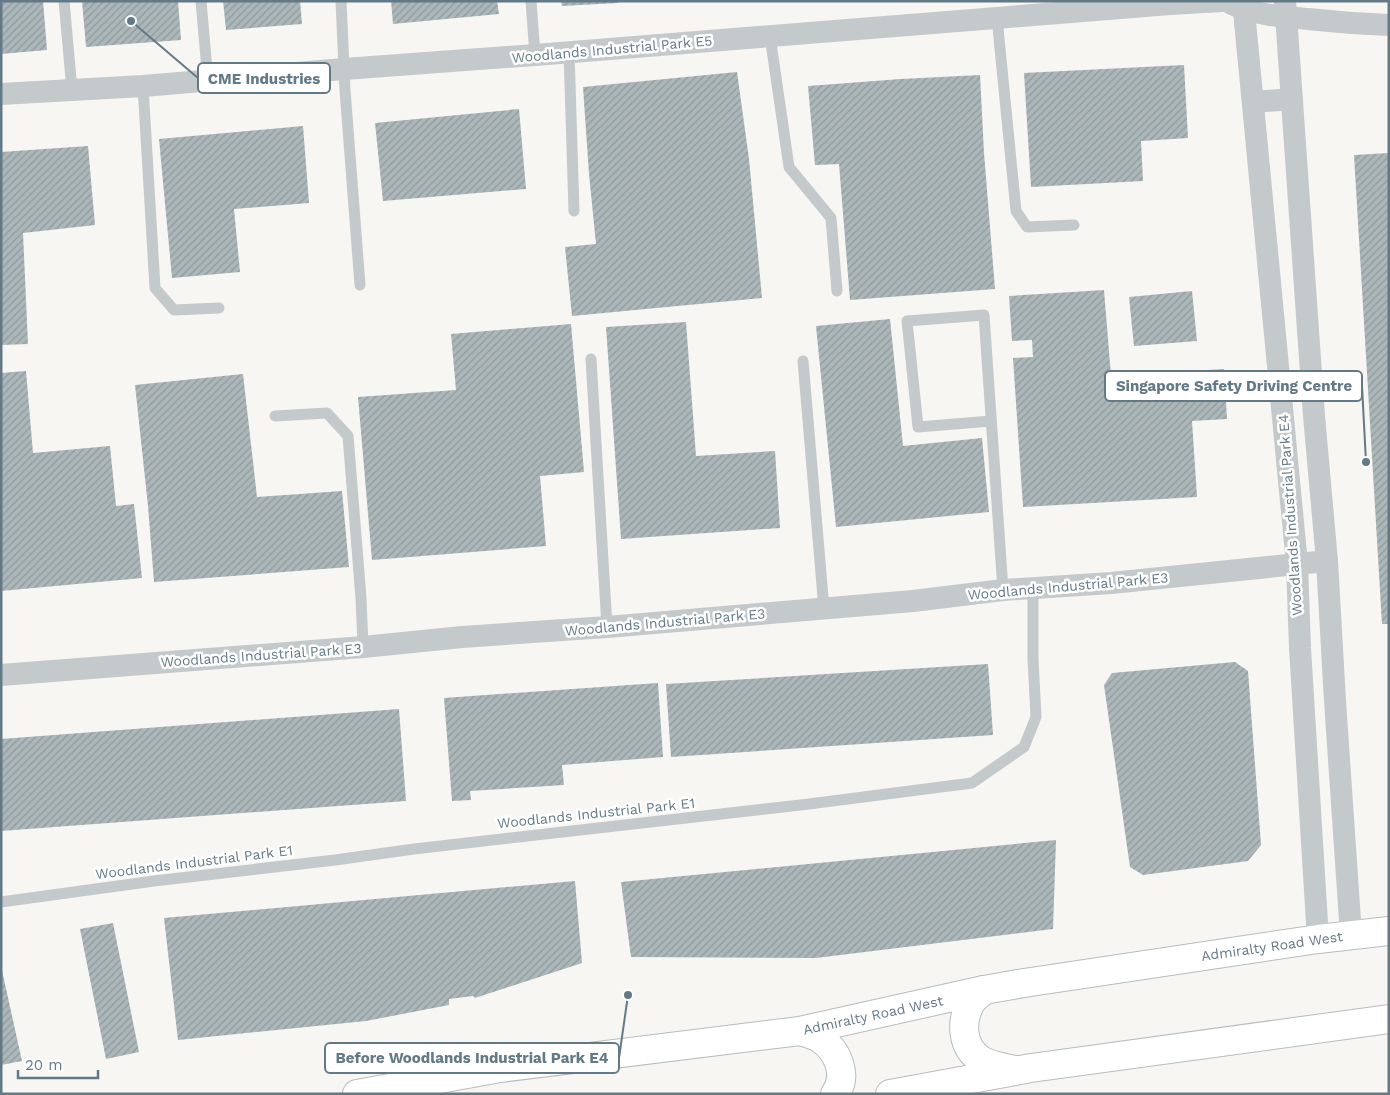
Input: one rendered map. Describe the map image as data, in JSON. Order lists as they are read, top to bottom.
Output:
{
  "streets": {
    "main road": ["Admiralty Road West"],
    "street": ["Woodlands Industrial Park E5", "Woodlands Industrial Park E4", "Woodlands Industrial Park E3"],
    "lane": ["Woodlands Industrial Park E1"]
  },
  "crossings": [
    ["Woodlands Industrial Park E4", "Woodlands Industrial Park E3"],
    ["Woodlands Industrial Park E4", "Admiralty Road West"],
    ["Woodlands Industrial Park E3", "Woodlands Industrial Park E1"]
  ],
  "places": ["CME Industries", "Singapore Safety Driving Centre", "Before Woodlands Industrial Park E4"],
  "scale_bar": "20 m"
}
